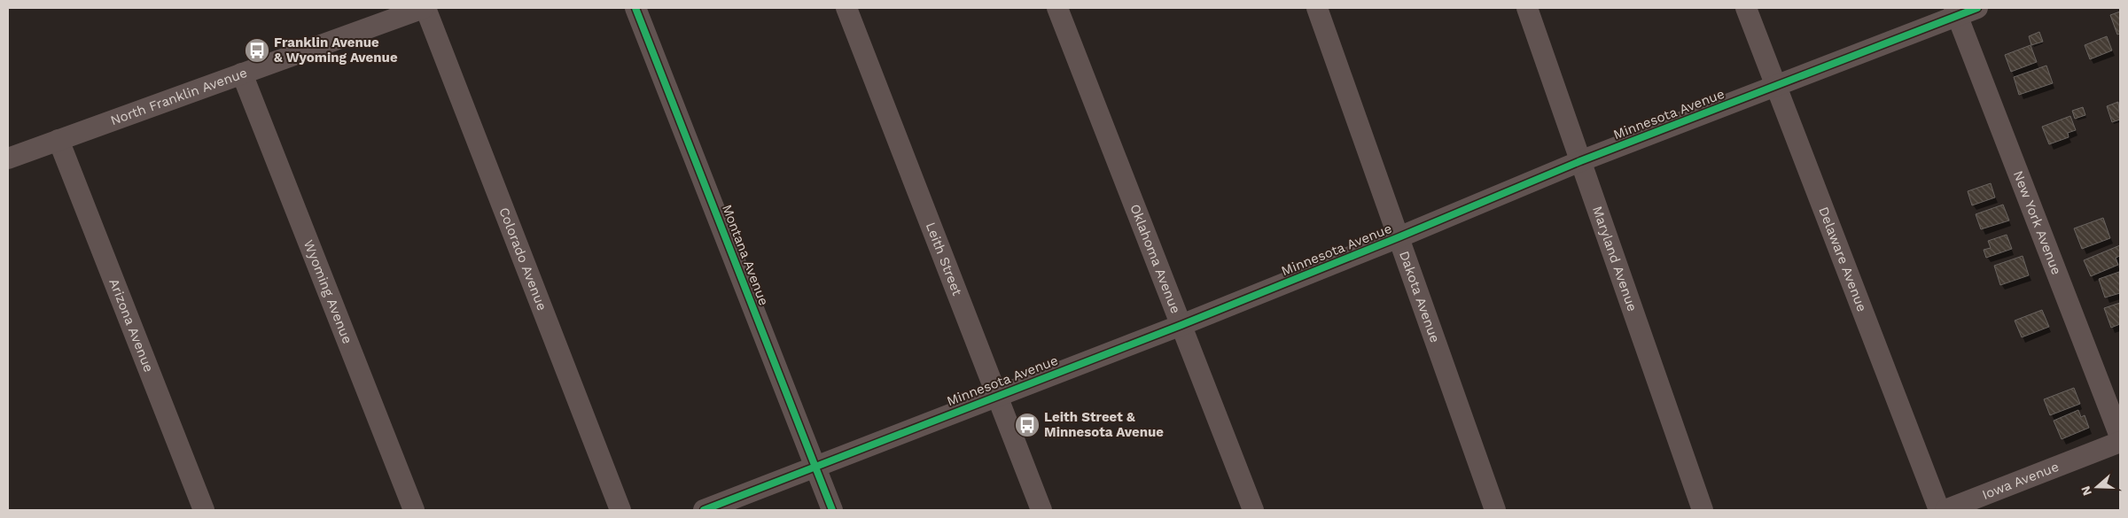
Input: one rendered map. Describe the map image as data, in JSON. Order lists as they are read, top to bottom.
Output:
{
  "streets": {
    "street": [
      "North Franklin Avenue",
      "Minnesota Avenue",
      "New York Avenue",
      "Montana Avenue",
      "Colorado Avenue",
      "Oklahoma Avenue",
      "Delaware Avenue",
      "Leith Street",
      "Maryland Avenue",
      "Wyoming Avenue",
      "Dakota Avenue",
      "Arizona Avenue",
      "Iowa Avenue"
    ]
  },
  "crossings": [
    ["North Franklin Avenue", "Colorado Avenue"],
    ["North Franklin Avenue", "Wyoming Avenue"],
    ["North Franklin Avenue", "Arizona Avenue"],
    ["Minnesota Avenue", "New York Avenue"],
    ["Minnesota Avenue", "Montana Avenue"],
    ["Minnesota Avenue", "Oklahoma Avenue"],
    ["Minnesota Avenue", "Delaware Avenue"],
    ["Minnesota Avenue", "Leith Street"],
    ["Minnesota Avenue", "Maryland Avenue"],
    ["Minnesota Avenue", "Dakota Avenue"]
  ],
  "places": {
    "bus stop": ["Franklin Avenue & Wyoming Avenue", "Leith Street & Minnesota Avenue"]
  },
  "north": "left"
}
